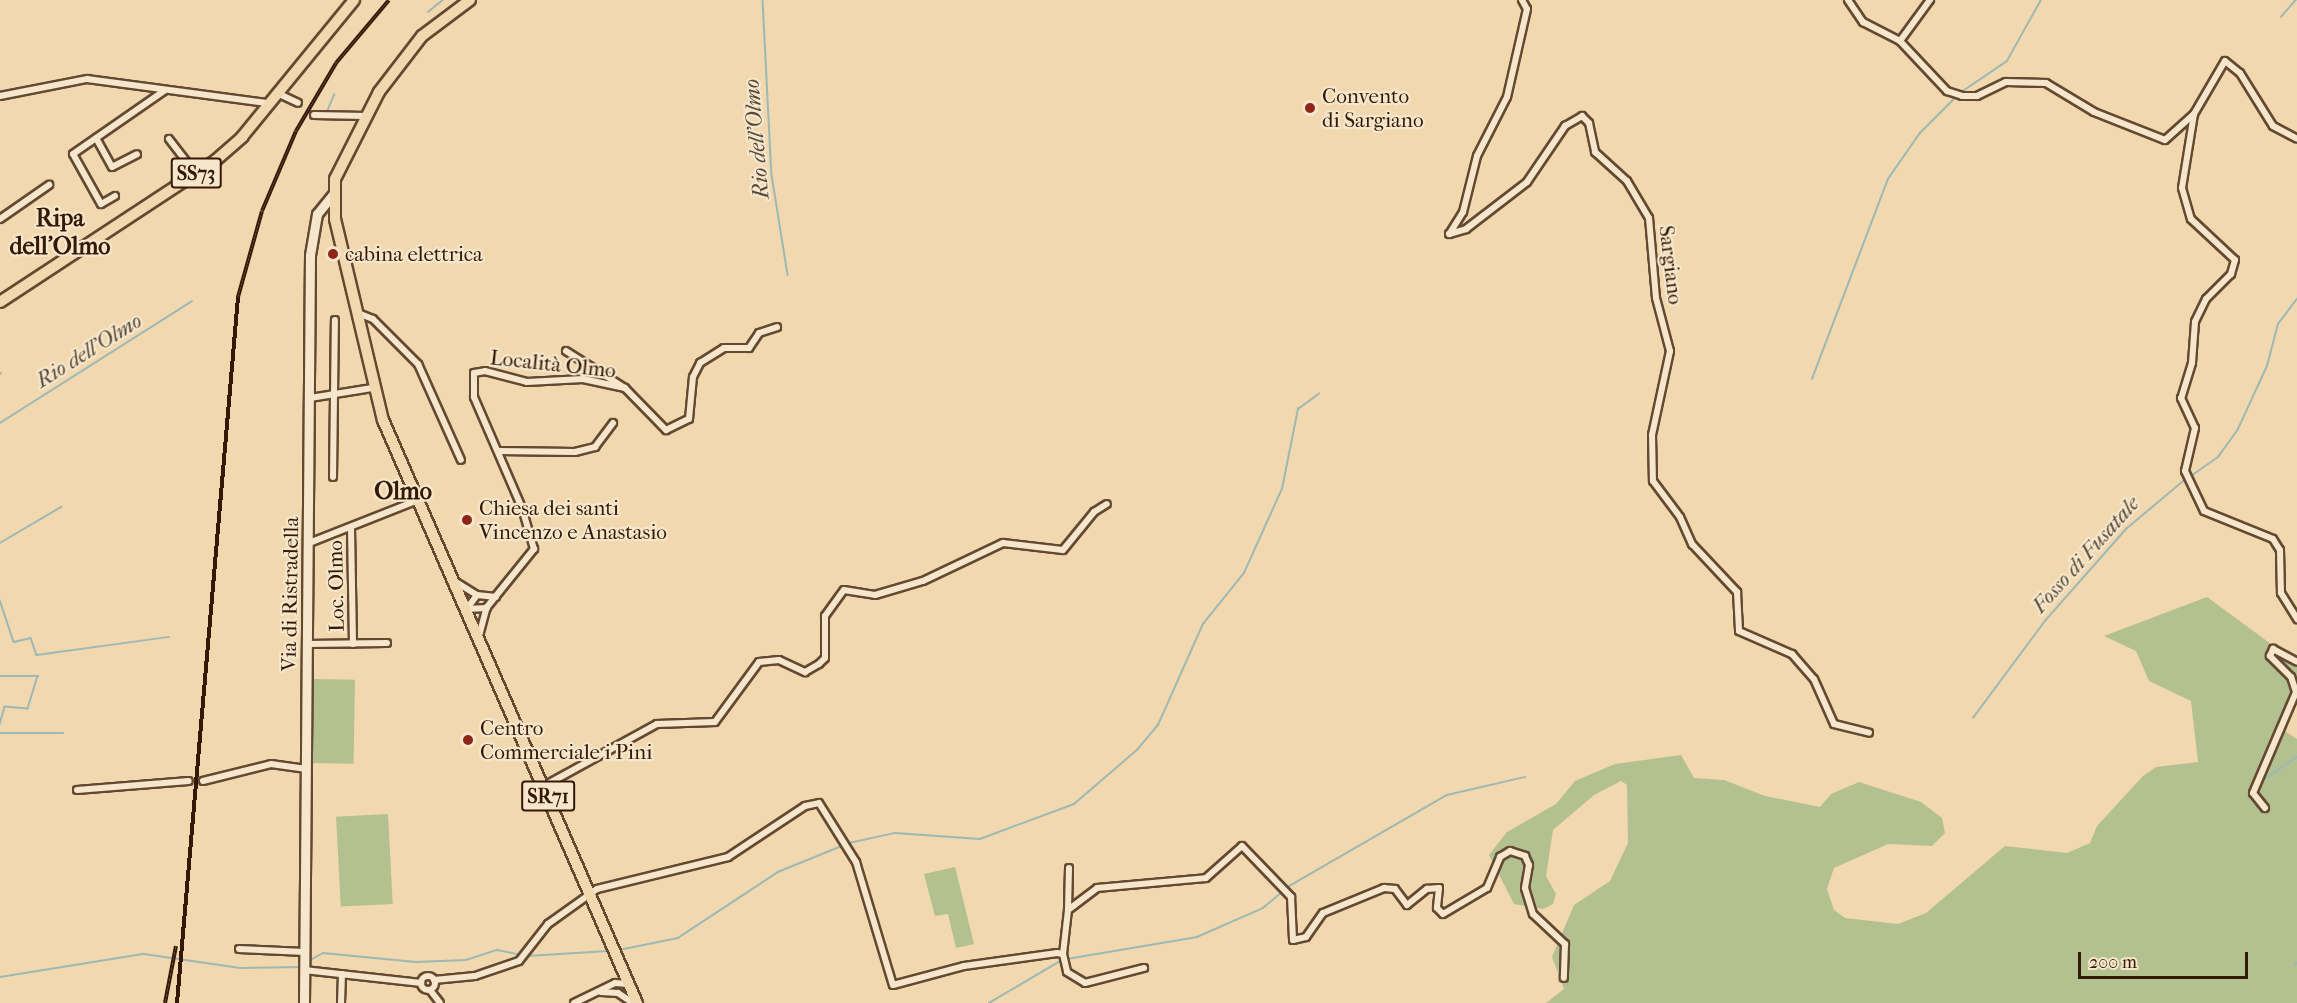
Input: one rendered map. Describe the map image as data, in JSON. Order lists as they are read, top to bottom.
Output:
{
  "streets": {
    "main road": ["SS73", "SR71"],
    "street": [
      "Sargiano",
      "Località Olmo",
      "Loc. Olmo",
      "Via di Ristradella"
    ]
  },
  "crossings": [
    ["Loc. Olmo", "Via di Ristradella"],
    ["Loc. Olmo", "SR71"],
    ["Via di Ristradella", "SR71"]
  ],
  "districts": ["Ripa dell'Olmo", "Olmo"],
  "water": ["Rio dell'Olmo", "Fosso di Fusatale"],
  "places": [
    "Convento di Sargiano",
    "cabina elettrica",
    "Chiesa dei santi Vincenzo e Anastasio",
    "Centro Commerciale i Pini"
  ],
  "scale_bar": "200 m"
}
